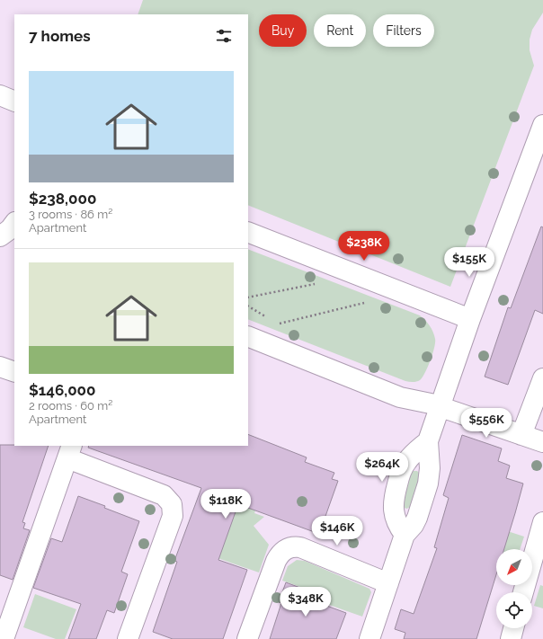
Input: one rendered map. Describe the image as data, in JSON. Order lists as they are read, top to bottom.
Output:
{
  "north": "bottom left",
  "page": {
    "chip": ["Buy", "Rent", "Filters"],
    "heading": "7 homes",
    "list": [
      {
        "name": "$238,000",
        "note": "3 rooms · 86 m² · Apartment"
      },
      {
        "name": "$146,000",
        "note": "2 rooms · 60 m² · Apartment"
      }
    ],
    "price": [
      "$238K",
      "$155K",
      "$556K",
      "$264K",
      "$118K",
      "$146K",
      "$348K"
    ]
  }
}
